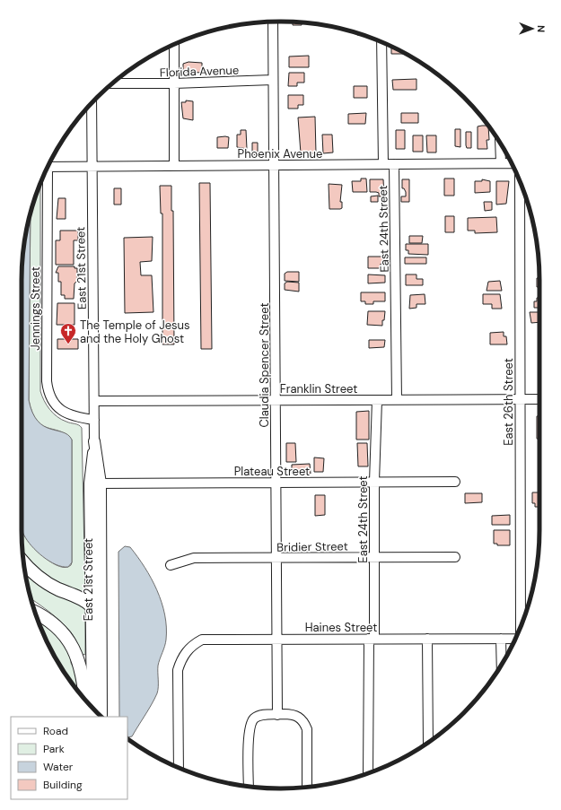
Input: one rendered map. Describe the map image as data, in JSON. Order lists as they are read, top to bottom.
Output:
{
  "streets": {
    "main road": ["East 21st Street"],
    "street": [
      "Florida Avenue",
      "Phoenix Avenue",
      "East 24th Street",
      "Jennings Street",
      "Claudia Spencer Street",
      "Franklin Street",
      "East 26th Street",
      "Plateau Street",
      "Bridier Street",
      "Haines Street"
    ]
  },
  "crossings": [
    ["Florida Avenue", "Claudia Spencer Street"],
    ["Phoenix Avenue", "East 24th Street"],
    ["Phoenix Avenue", "East 21st Street"],
    ["Phoenix Avenue", "Claudia Spencer Street"],
    ["East 24th Street", "Franklin Street"],
    ["East 24th Street", "Plateau Street"],
    ["East 24th Street", "Bridier Street"],
    ["East 24th Street", "Haines Street"],
    ["East 21st Street", "Jennings Street"],
    ["East 21st Street", "Franklin Street"],
    ["East 21st Street", "Plateau Street"],
    ["Claudia Spencer Street", "Franklin Street"],
    ["Claudia Spencer Street", "Plateau Street"],
    ["Claudia Spencer Street", "Bridier Street"],
    ["Claudia Spencer Street", "Haines Street"],
    ["Franklin Street", "East 26th Street"]
  ],
  "places": {
    "church": ["The Temple of Jesus and the Holy Ghost"]
  },
  "legend": [
    "Road",
    "Park",
    "Water",
    "Building"
  ],
  "north": "right"
}
